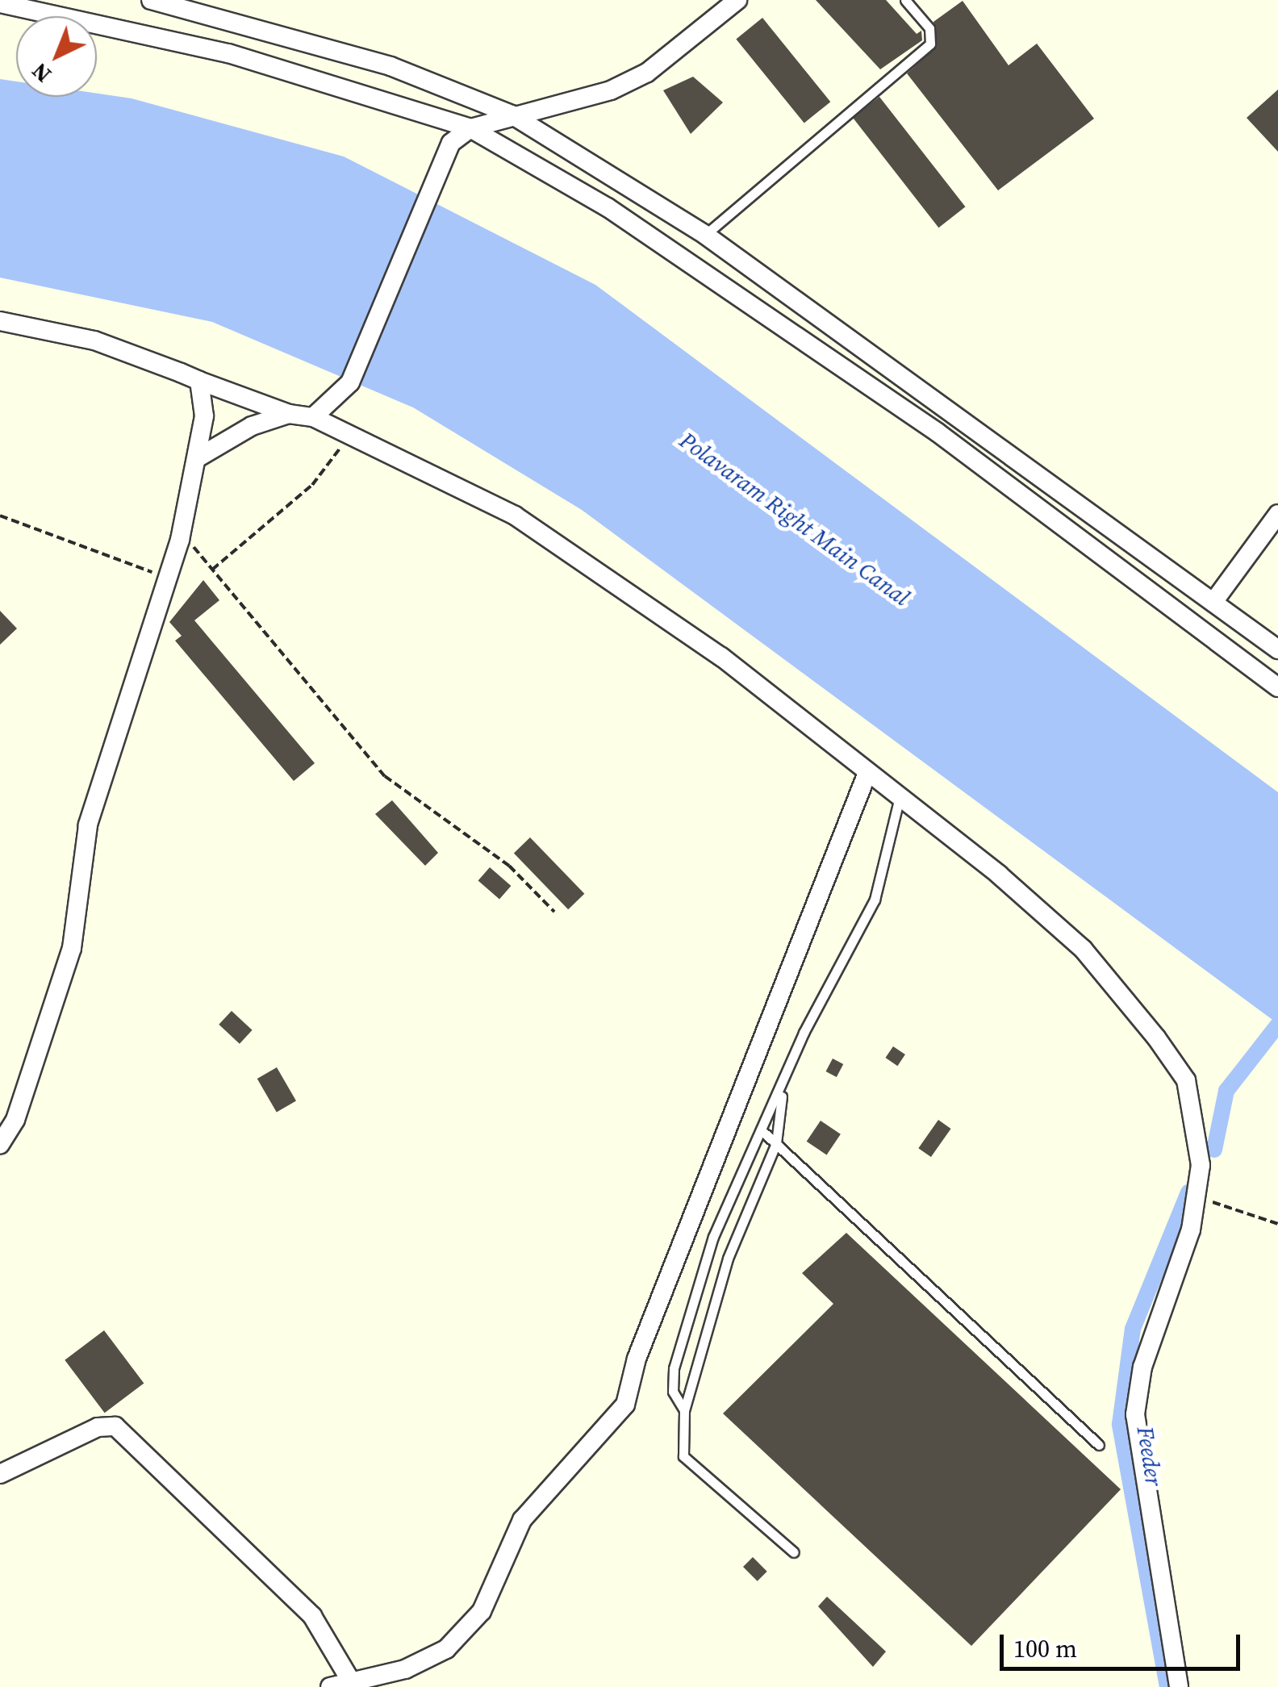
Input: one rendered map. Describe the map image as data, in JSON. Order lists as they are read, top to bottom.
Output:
{
  "water": ["Polavaram Right Main Canal", "Feeder"],
  "scale_bar": "100 m",
  "north": "bottom left"
}
